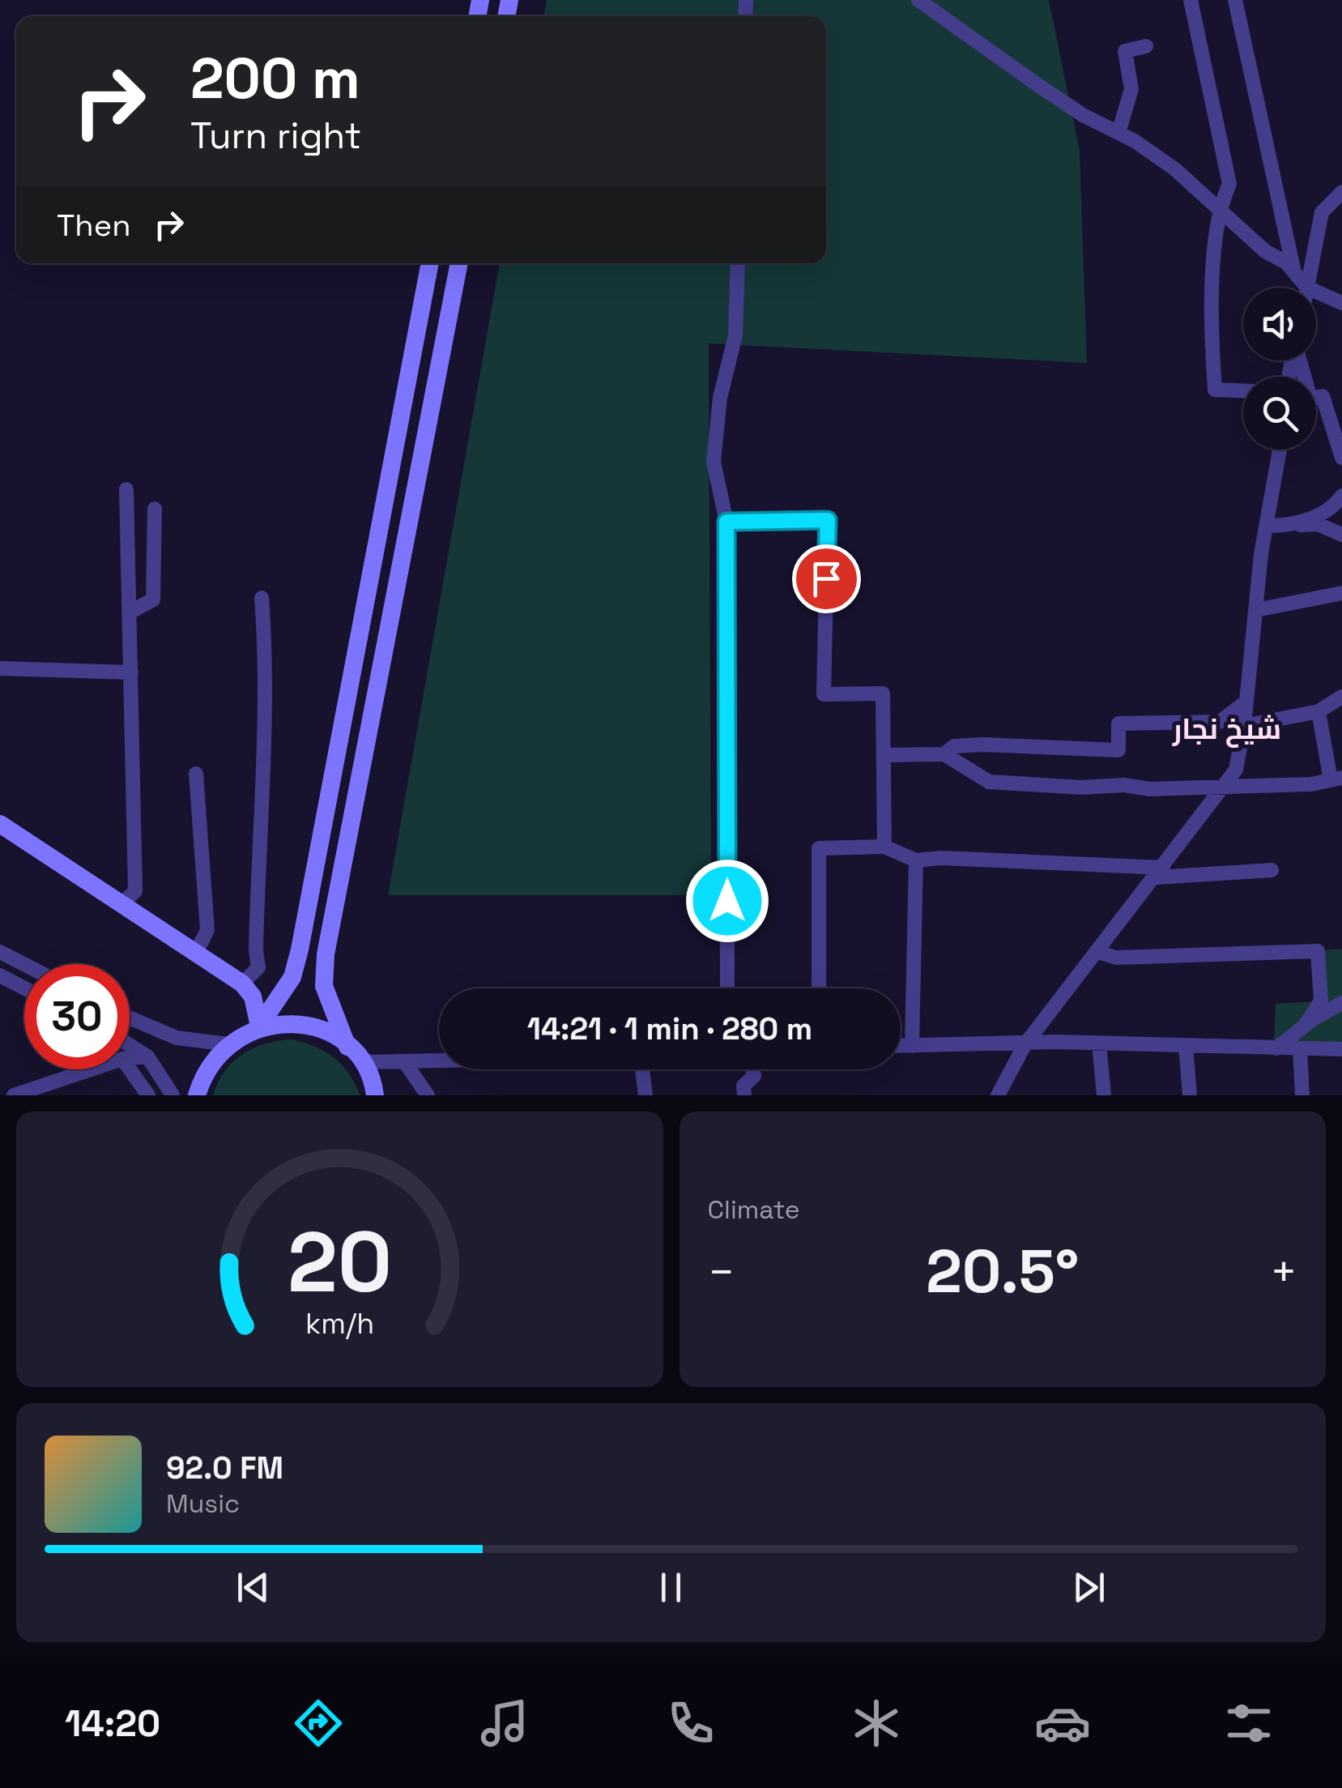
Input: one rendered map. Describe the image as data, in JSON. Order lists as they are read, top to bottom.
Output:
{
  "districts": ["شيخ نجار"],
  "page": {
    "turn": ["200 m", "Turn right"],
    "then": "Then",
    "limit": "30",
    "trip": "14:21 · 1 min · 280 m",
    "tile": "Climate",
    "heat": ["−", "20.5°", "+"],
    "song": ["92.0 FM", "Music"],
    "tabs": "14:20",
    "gauge": ["20", "km/h"]
  }
}
